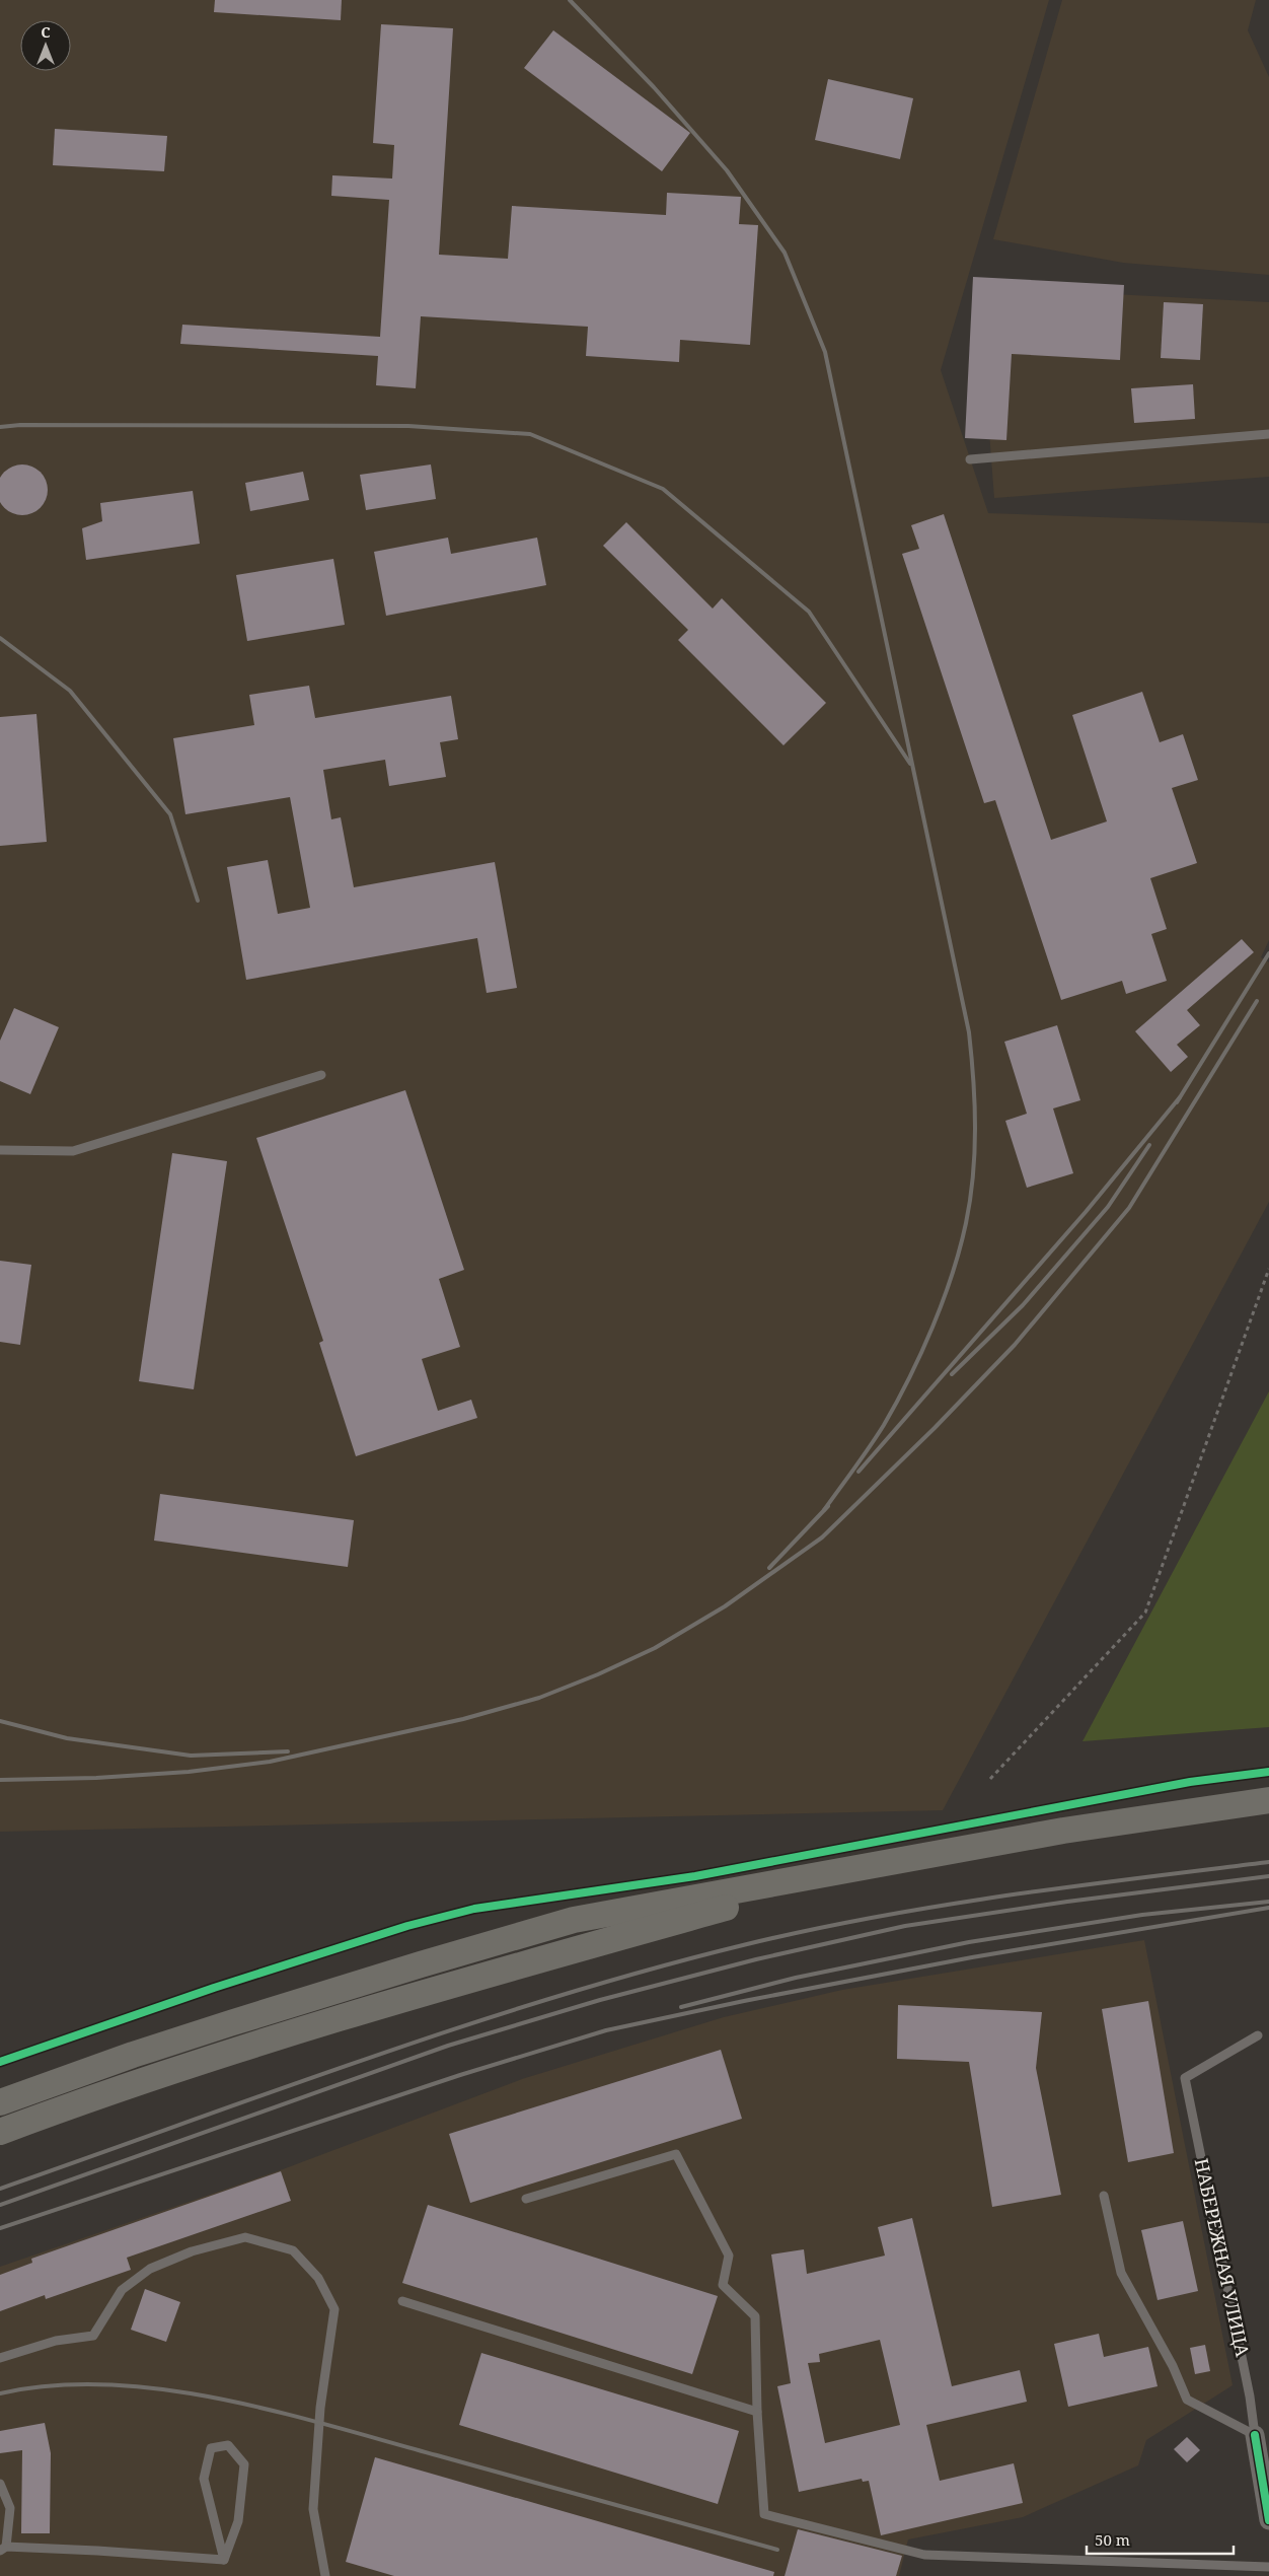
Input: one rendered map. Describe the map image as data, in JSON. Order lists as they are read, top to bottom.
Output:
{
  "streets": {
    "street": ["НАБЕРЕЖНАЯ УЛИЦА"]
  },
  "scale_bar": "50 m",
  "north": "top"
}
